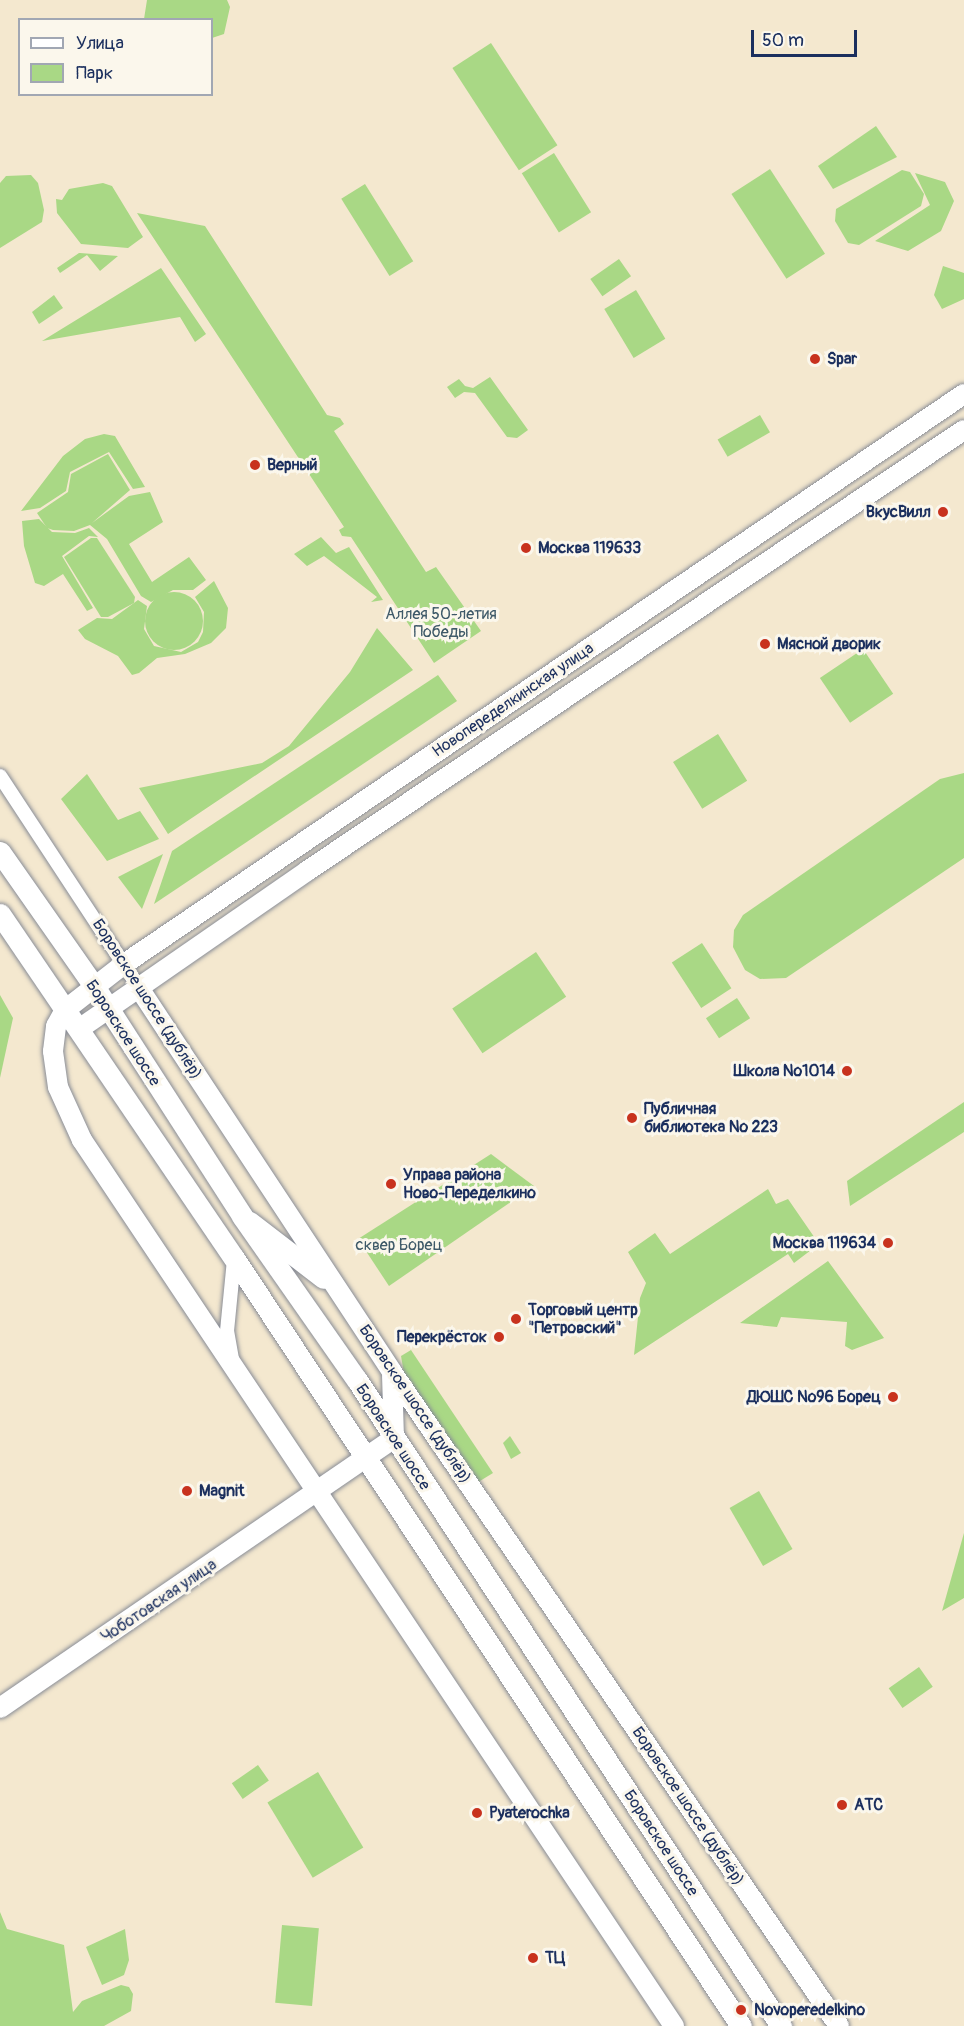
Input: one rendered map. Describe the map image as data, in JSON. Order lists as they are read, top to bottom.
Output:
{
  "streets": {
    "main road": [
      "Новопеределкинская улица",
      "Боровское шоссе (дублёр)",
      "Боровское шоссе",
      "Чоботовская улица"
    ]
  },
  "crossings": [
    ["Новопеределкинская улица", "Боровское шоссе (дублёр)"],
    ["Новопеределкинская улица", "Боровское шоссе"],
    ["Боровское шоссе", "Чоботовская улица"]
  ],
  "parks": ["Аллея 50-летия Победы", "сквер Борец"],
  "places": [
    "Spar",
    "Верный",
    "ВкусВилл",
    "Москва 119633",
    "Мясной дворик",
    "Школа №1014",
    "Публичная библиотека № 223",
    "Управа района Ново-Переделкино",
    "Москва 119634",
    "Торговый центр \"Петровский\"",
    "Перекрёсток",
    "ДЮШС №96 Борец",
    "Magnit",
    "АТС",
    "Pyaterochka",
    "ТЦ",
    "Novoperedelkino"
  ],
  "legend": ["Улица", "Парк"],
  "scale_bar": "50 m"
}
